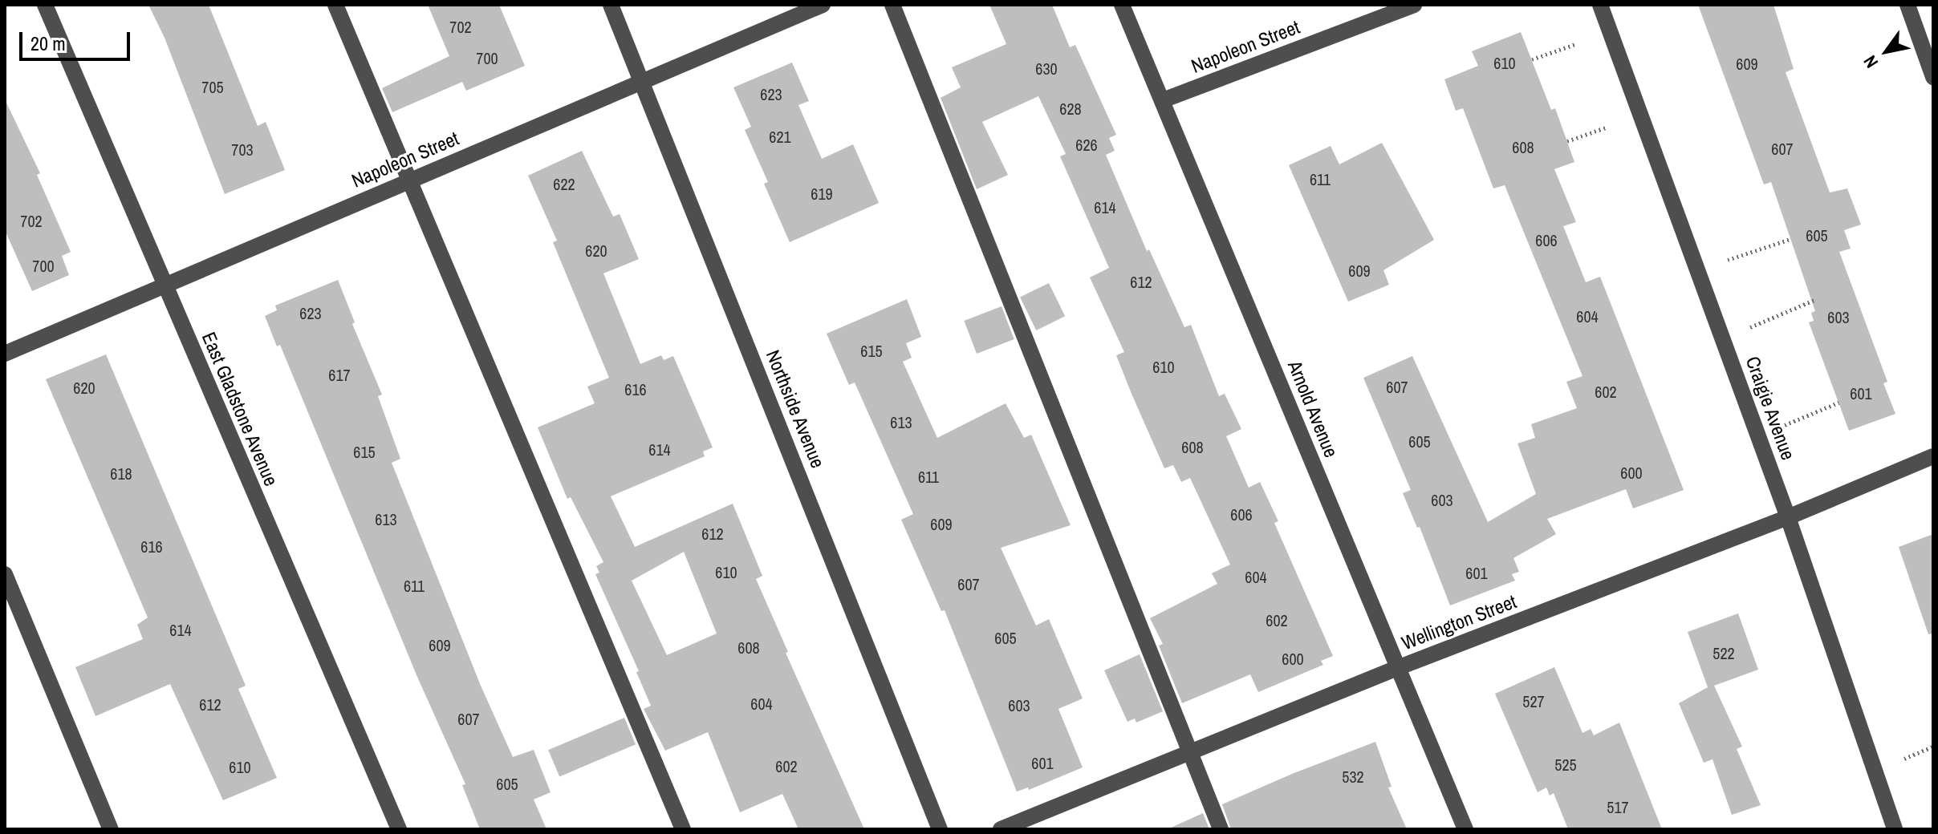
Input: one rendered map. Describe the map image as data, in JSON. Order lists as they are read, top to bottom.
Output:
{
  "streets": {
    "street": [
      "Napoleon Street",
      "Craigie Avenue",
      "East Gladstone Avenue",
      "Northside Avenue",
      "Arnold Avenue",
      "Wellington Street"
    ]
  },
  "crossings": [
    ["Napoleon Street", "East Gladstone Avenue"],
    ["Napoleon Street", "Northside Avenue"],
    ["Napoleon Street", "Arnold Avenue"],
    ["Craigie Avenue", "Wellington Street"],
    ["Arnold Avenue", "Wellington Street"]
  ],
  "house_numbers": [
    "702",
    "700",
    "610",
    "609",
    "630",
    "705",
    "623",
    "628",
    "621",
    "626",
    "608",
    "607",
    "703",
    "611",
    "622",
    "619",
    "614",
    "702",
    "605",
    "606",
    "620",
    "700",
    "609",
    "612",
    "623",
    "604",
    "603",
    "615",
    "610",
    "617",
    "607",
    "620",
    "616",
    "602",
    "601",
    "613",
    "605",
    "608",
    "614",
    "615",
    "600",
    "618",
    "611",
    "603",
    "606",
    "613",
    "609",
    "612",
    "616",
    "610",
    "601",
    "604",
    "607",
    "611",
    "602",
    "614",
    "605",
    "609",
    "608",
    "522",
    "600",
    "527",
    "604",
    "612",
    "603",
    "607",
    "601",
    "525",
    "602",
    "610",
    "532",
    "605",
    "517"
  ],
  "scale_bar": "20 m",
  "north": "bottom left"
}
